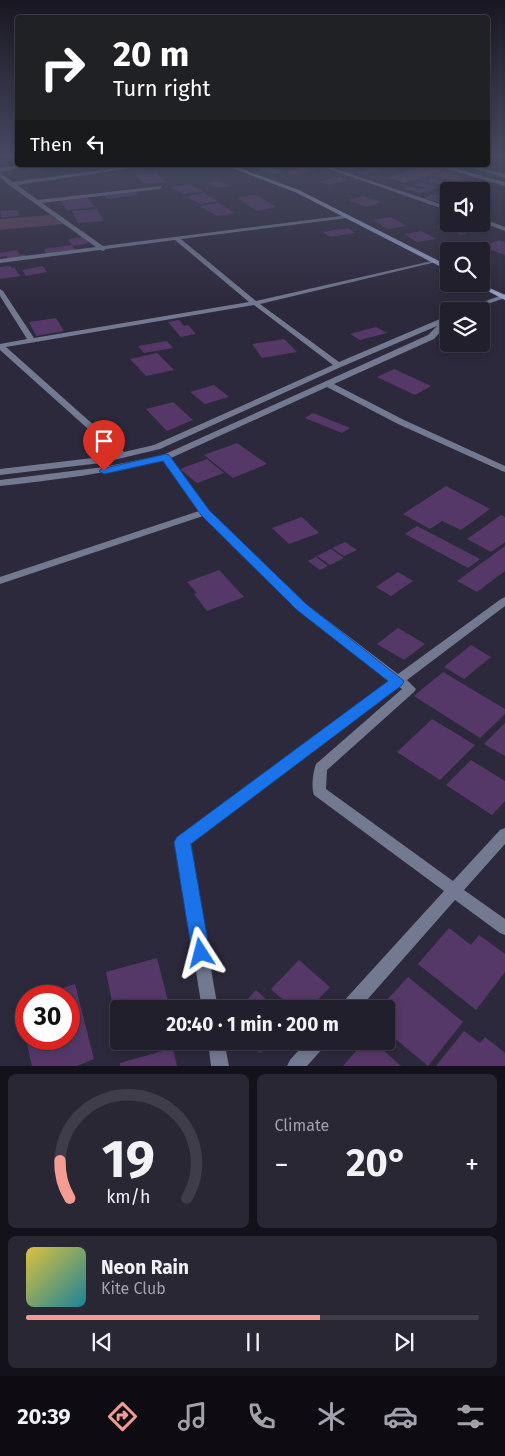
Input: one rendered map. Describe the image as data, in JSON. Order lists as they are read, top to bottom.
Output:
{
  "page": {
    "turn": ["20 m", "Turn right"],
    "then": "Then",
    "limit": "30",
    "trip": "20:40 · 1 min · 200 m",
    "tile": "Climate",
    "heat": ["−", "20°", "+"],
    "song": ["Neon Rain", "Kite Club"],
    "tabs": "20:39",
    "gauge": ["19", "km/h"]
  }
}
